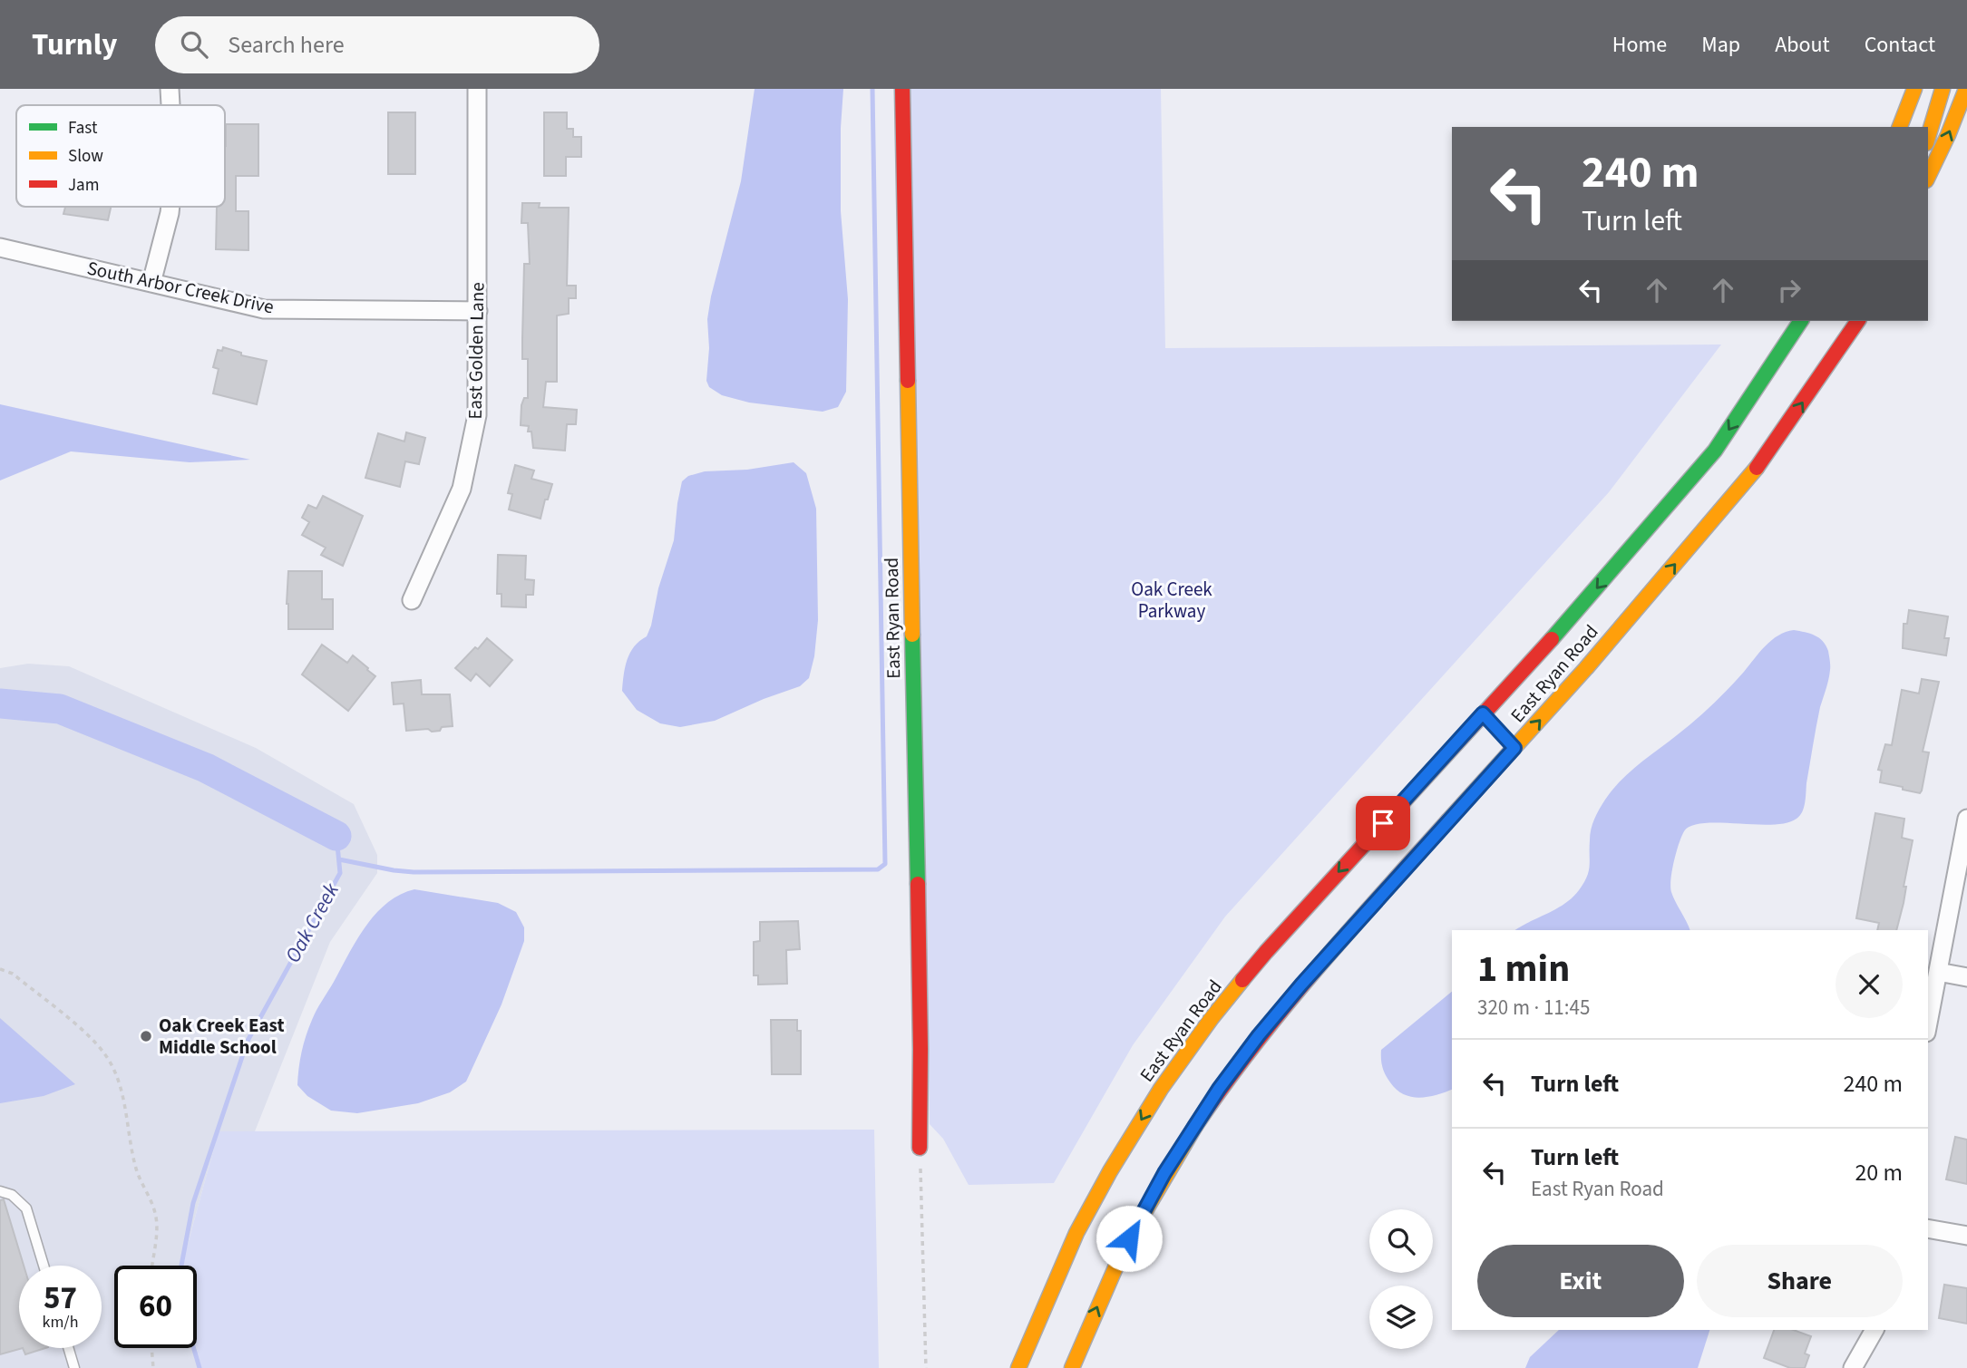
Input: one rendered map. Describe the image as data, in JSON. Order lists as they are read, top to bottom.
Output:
{
  "streets": {
    "main road": ["East Ryan Road"],
    "street": ["South Arbor Creek Drive", "East Golden Lane"]
  },
  "crossings": [
    ["South Arbor Creek Drive", "East Golden Lane"]
  ],
  "water": ["Oak Creek"],
  "parks": ["Oak Creek Parkway"],
  "places": ["Oak Creek East Middle School"],
  "legend": ["Fast", "Slow", "Jam"],
  "page": {
    "header": "Turnly",
    "search": "Search here",
    "nav": [
      "Home",
      "Map",
      "About",
      "Contact"
    ],
    "turn": ["240 m", "Turn left"],
    "heading": ["1 min", "320 m · 11:45"],
    "list": [
      {
        "name": "Turn left",
        "value": "240 m"
      },
      {
        "name": "Turn left",
        "note": "East Ryan Road",
        "value": "20 m"
      }
    ],
    "buttons": ["Exit", "Share"],
    "speed": "57 km/h",
    "limit": "60"
  }
}
